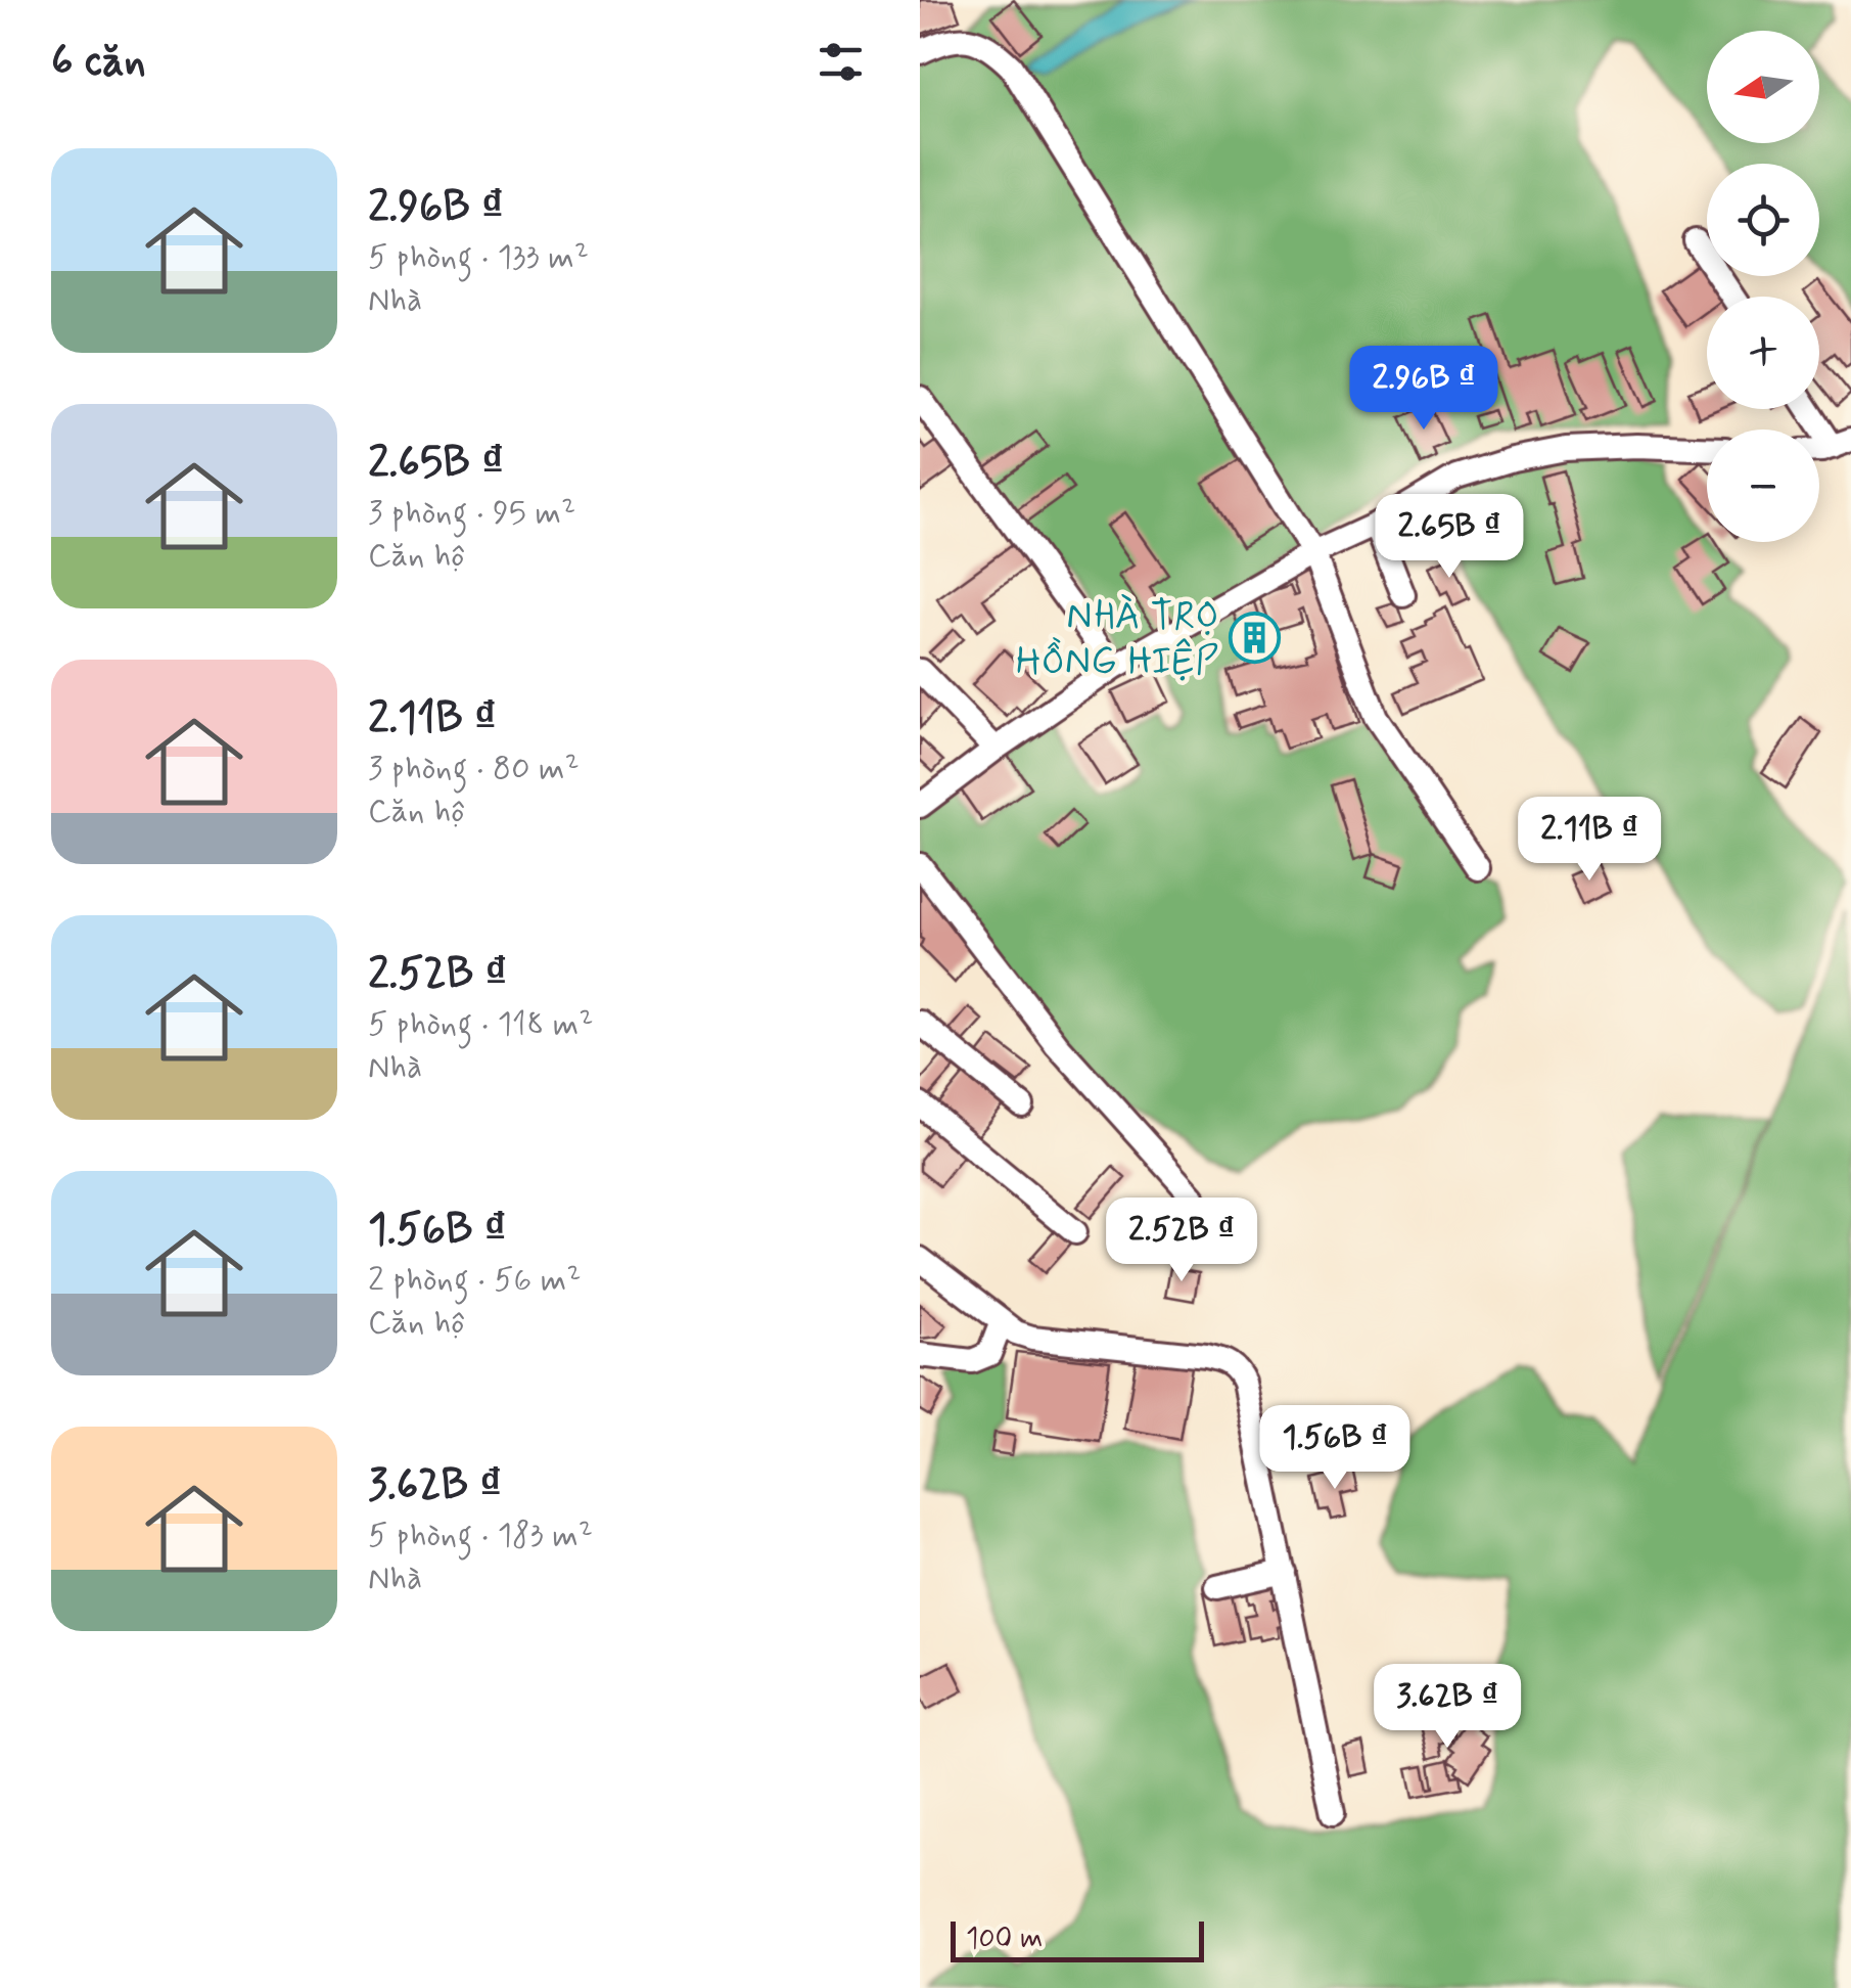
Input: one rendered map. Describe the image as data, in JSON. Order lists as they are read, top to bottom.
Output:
{
  "places": {
    "building": ["NHÀ TRỌ HỒNG HIỆP"]
  },
  "scale_bar": "100 m",
  "north": "left",
  "page": {
    "heading": "6 căn",
    "map_buttons": ["+", "−"],
    "list": [
      {
        "name": "2.96B ₫",
        "note": "5 phòng · 133 m² · Nhà"
      },
      {
        "name": "2.65B ₫",
        "note": "3 phòng · 95 m² · Căn hộ"
      },
      {
        "name": "2.11B ₫",
        "note": "3 phòng · 80 m² · Căn hộ"
      },
      {
        "name": "2.52B ₫",
        "note": "5 phòng · 118 m² · Nhà"
      },
      {
        "name": "1.56B ₫",
        "note": "2 phòng · 56 m² · Căn hộ"
      },
      {
        "name": "3.62B ₫",
        "note": "5 phòng · 183 m² · Nhà"
      }
    ],
    "price": [
      "2.96B ₫",
      "2.65B ₫",
      "2.11B ₫",
      "2.52B ₫",
      "1.56B ₫",
      "3.62B ₫"
    ],
    "scale": "100 m"
  }
}
